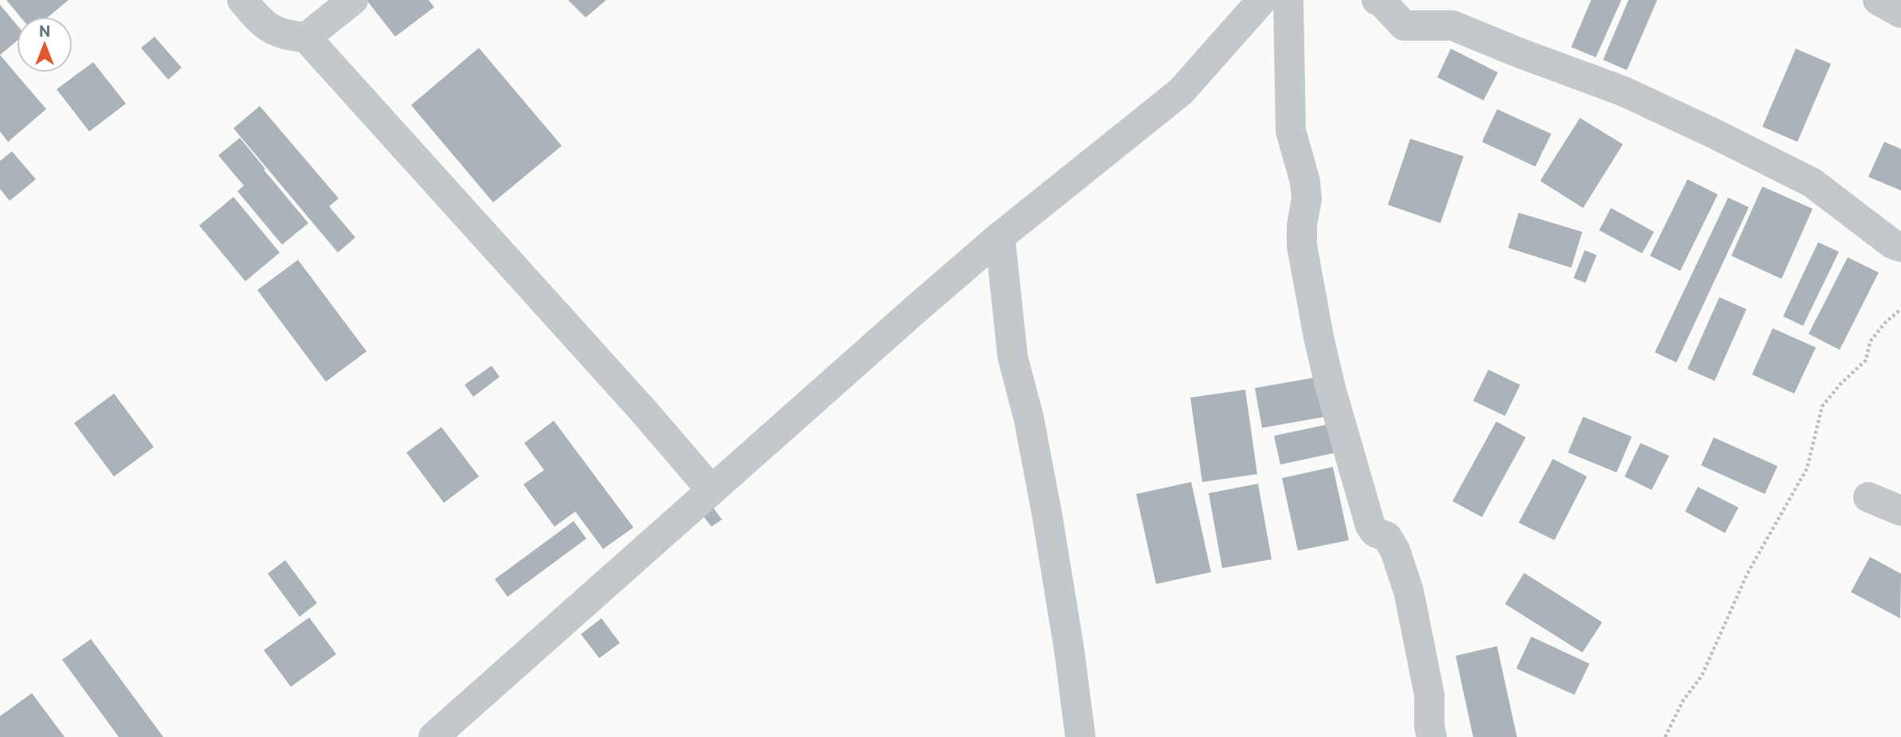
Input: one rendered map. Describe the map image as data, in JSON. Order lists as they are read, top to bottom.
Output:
{
  "north": "top"
}
